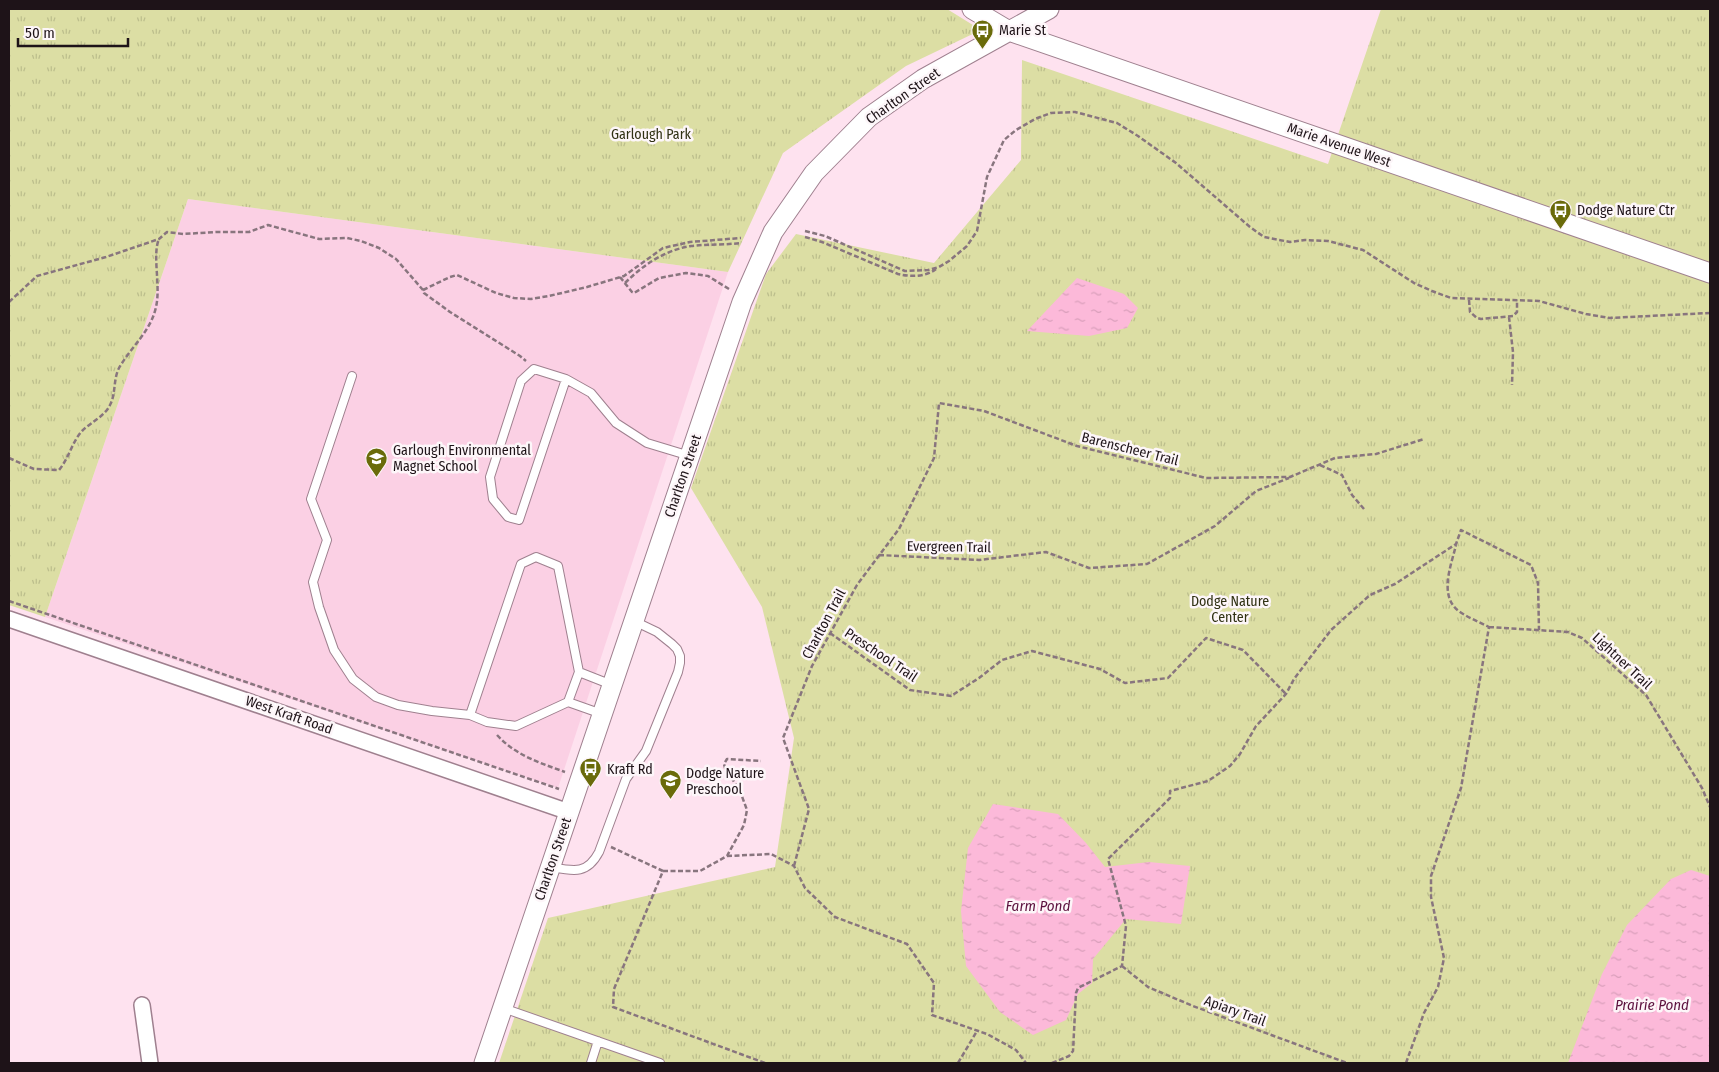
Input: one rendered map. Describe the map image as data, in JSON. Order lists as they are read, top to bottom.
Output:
{
  "streets": {
    "street": ["Charlton Street", "Marie Avenue West", "West Kraft Road"],
    "path": [
      "Barenscheer Trail",
      "Evergreen Trail",
      "Charlton Trail",
      "Preschool Trail",
      "Lightner Trail",
      "Apiary Trail"
    ]
  },
  "crossings": [
    ["Charlton Street", "Marie Avenue West"],
    ["Charlton Street", "West Kraft Road"],
    ["Barenscheer Trail", "Evergreen Trail"],
    ["Barenscheer Trail", "Charlton Trail"],
    ["Evergreen Trail", "Charlton Trail"],
    ["Charlton Trail", "Preschool Trail"]
  ],
  "water": ["Farm Pond", "Prairie Pond"],
  "parks": ["Garlough Park", "Dodge Nature Center"],
  "places": {
    "bus stop": ["Marie St", "Dodge Nature Ctr", "Kraft Rd"],
    "school or university": ["Garlough Environmental Magnet School", "Dodge Nature Preschool"]
  },
  "scale_bar": "50 m"
}
